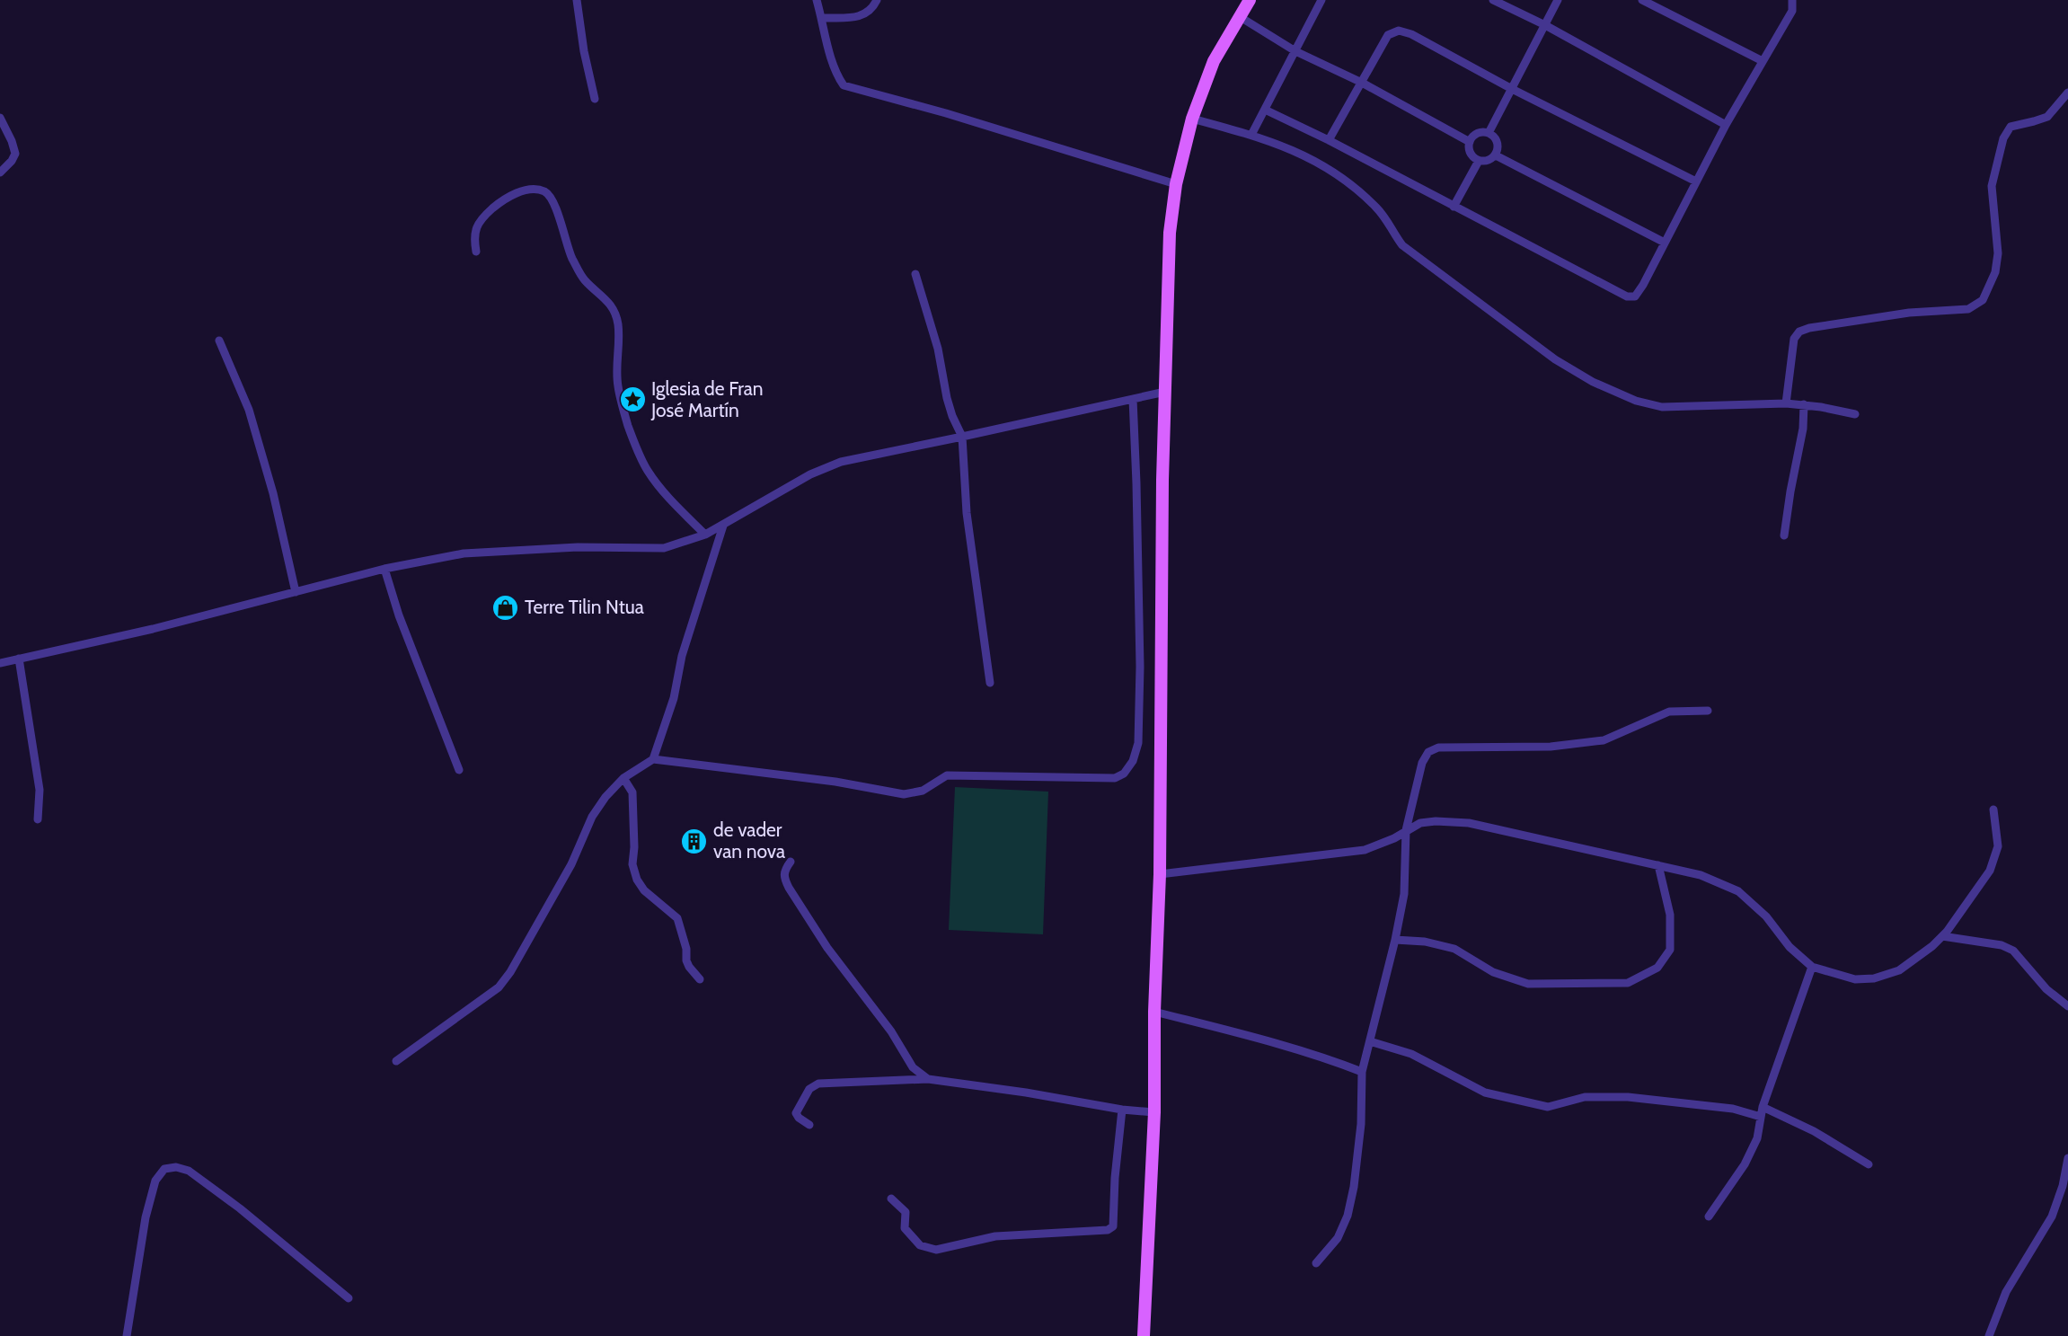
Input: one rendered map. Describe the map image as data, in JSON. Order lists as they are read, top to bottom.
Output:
{
  "places": {
    "place": ["Iglesia de Fran José Martín"],
    "shop": ["Terre Tilin Ntua"],
    "building": ["de vader van nova"]
  }
}
